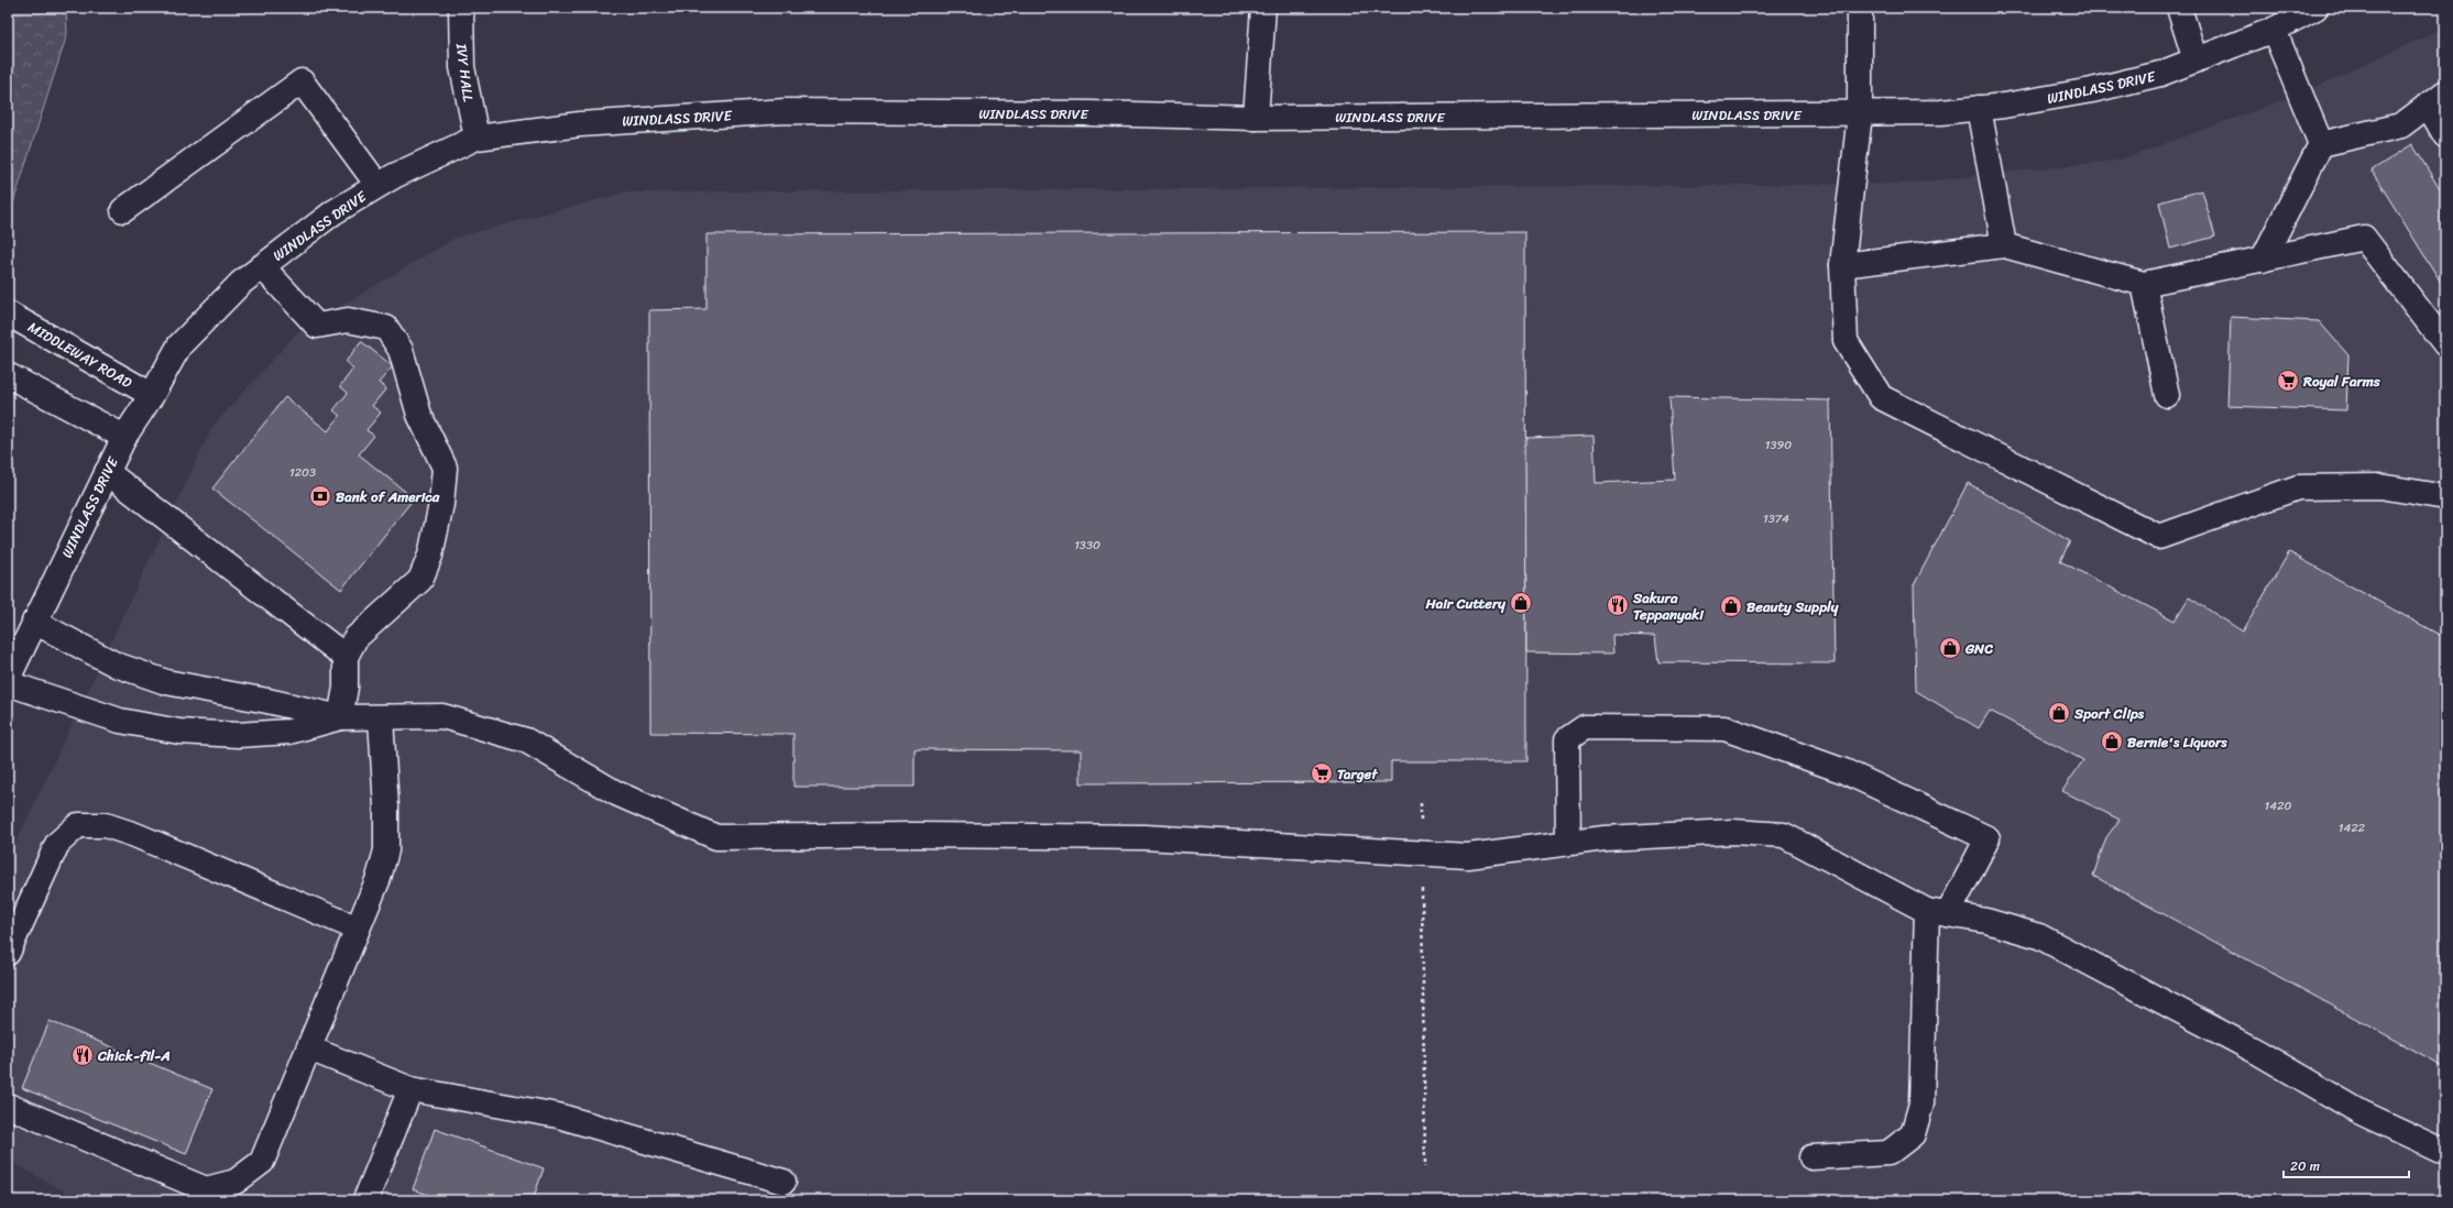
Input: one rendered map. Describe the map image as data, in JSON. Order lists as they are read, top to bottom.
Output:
{
  "streets": {
    "street": ["IVY HALL", "WINDLASS DRIVE", "MIDDLEWAY ROAD"]
  },
  "crossings": [
    ["IVY HALL", "WINDLASS DRIVE"],
    ["WINDLASS DRIVE", "MIDDLEWAY ROAD"]
  ],
  "places": {
    "supermarket": ["Royal Farms", "Target"],
    "bank": ["Bank of America"],
    "shop": [
      "Hair Cuttery",
      "Beauty Supply",
      "GNC",
      "Sport Clips",
      "Bernie's Liquors"
    ],
    "restaurant": ["Sakura Teppanyaki", "Chick-fil-A"]
  },
  "house_numbers": [
    "1390",
    "1203",
    "1374",
    "1330",
    "1420",
    "1422"
  ],
  "scale_bar": "20 m"
}
